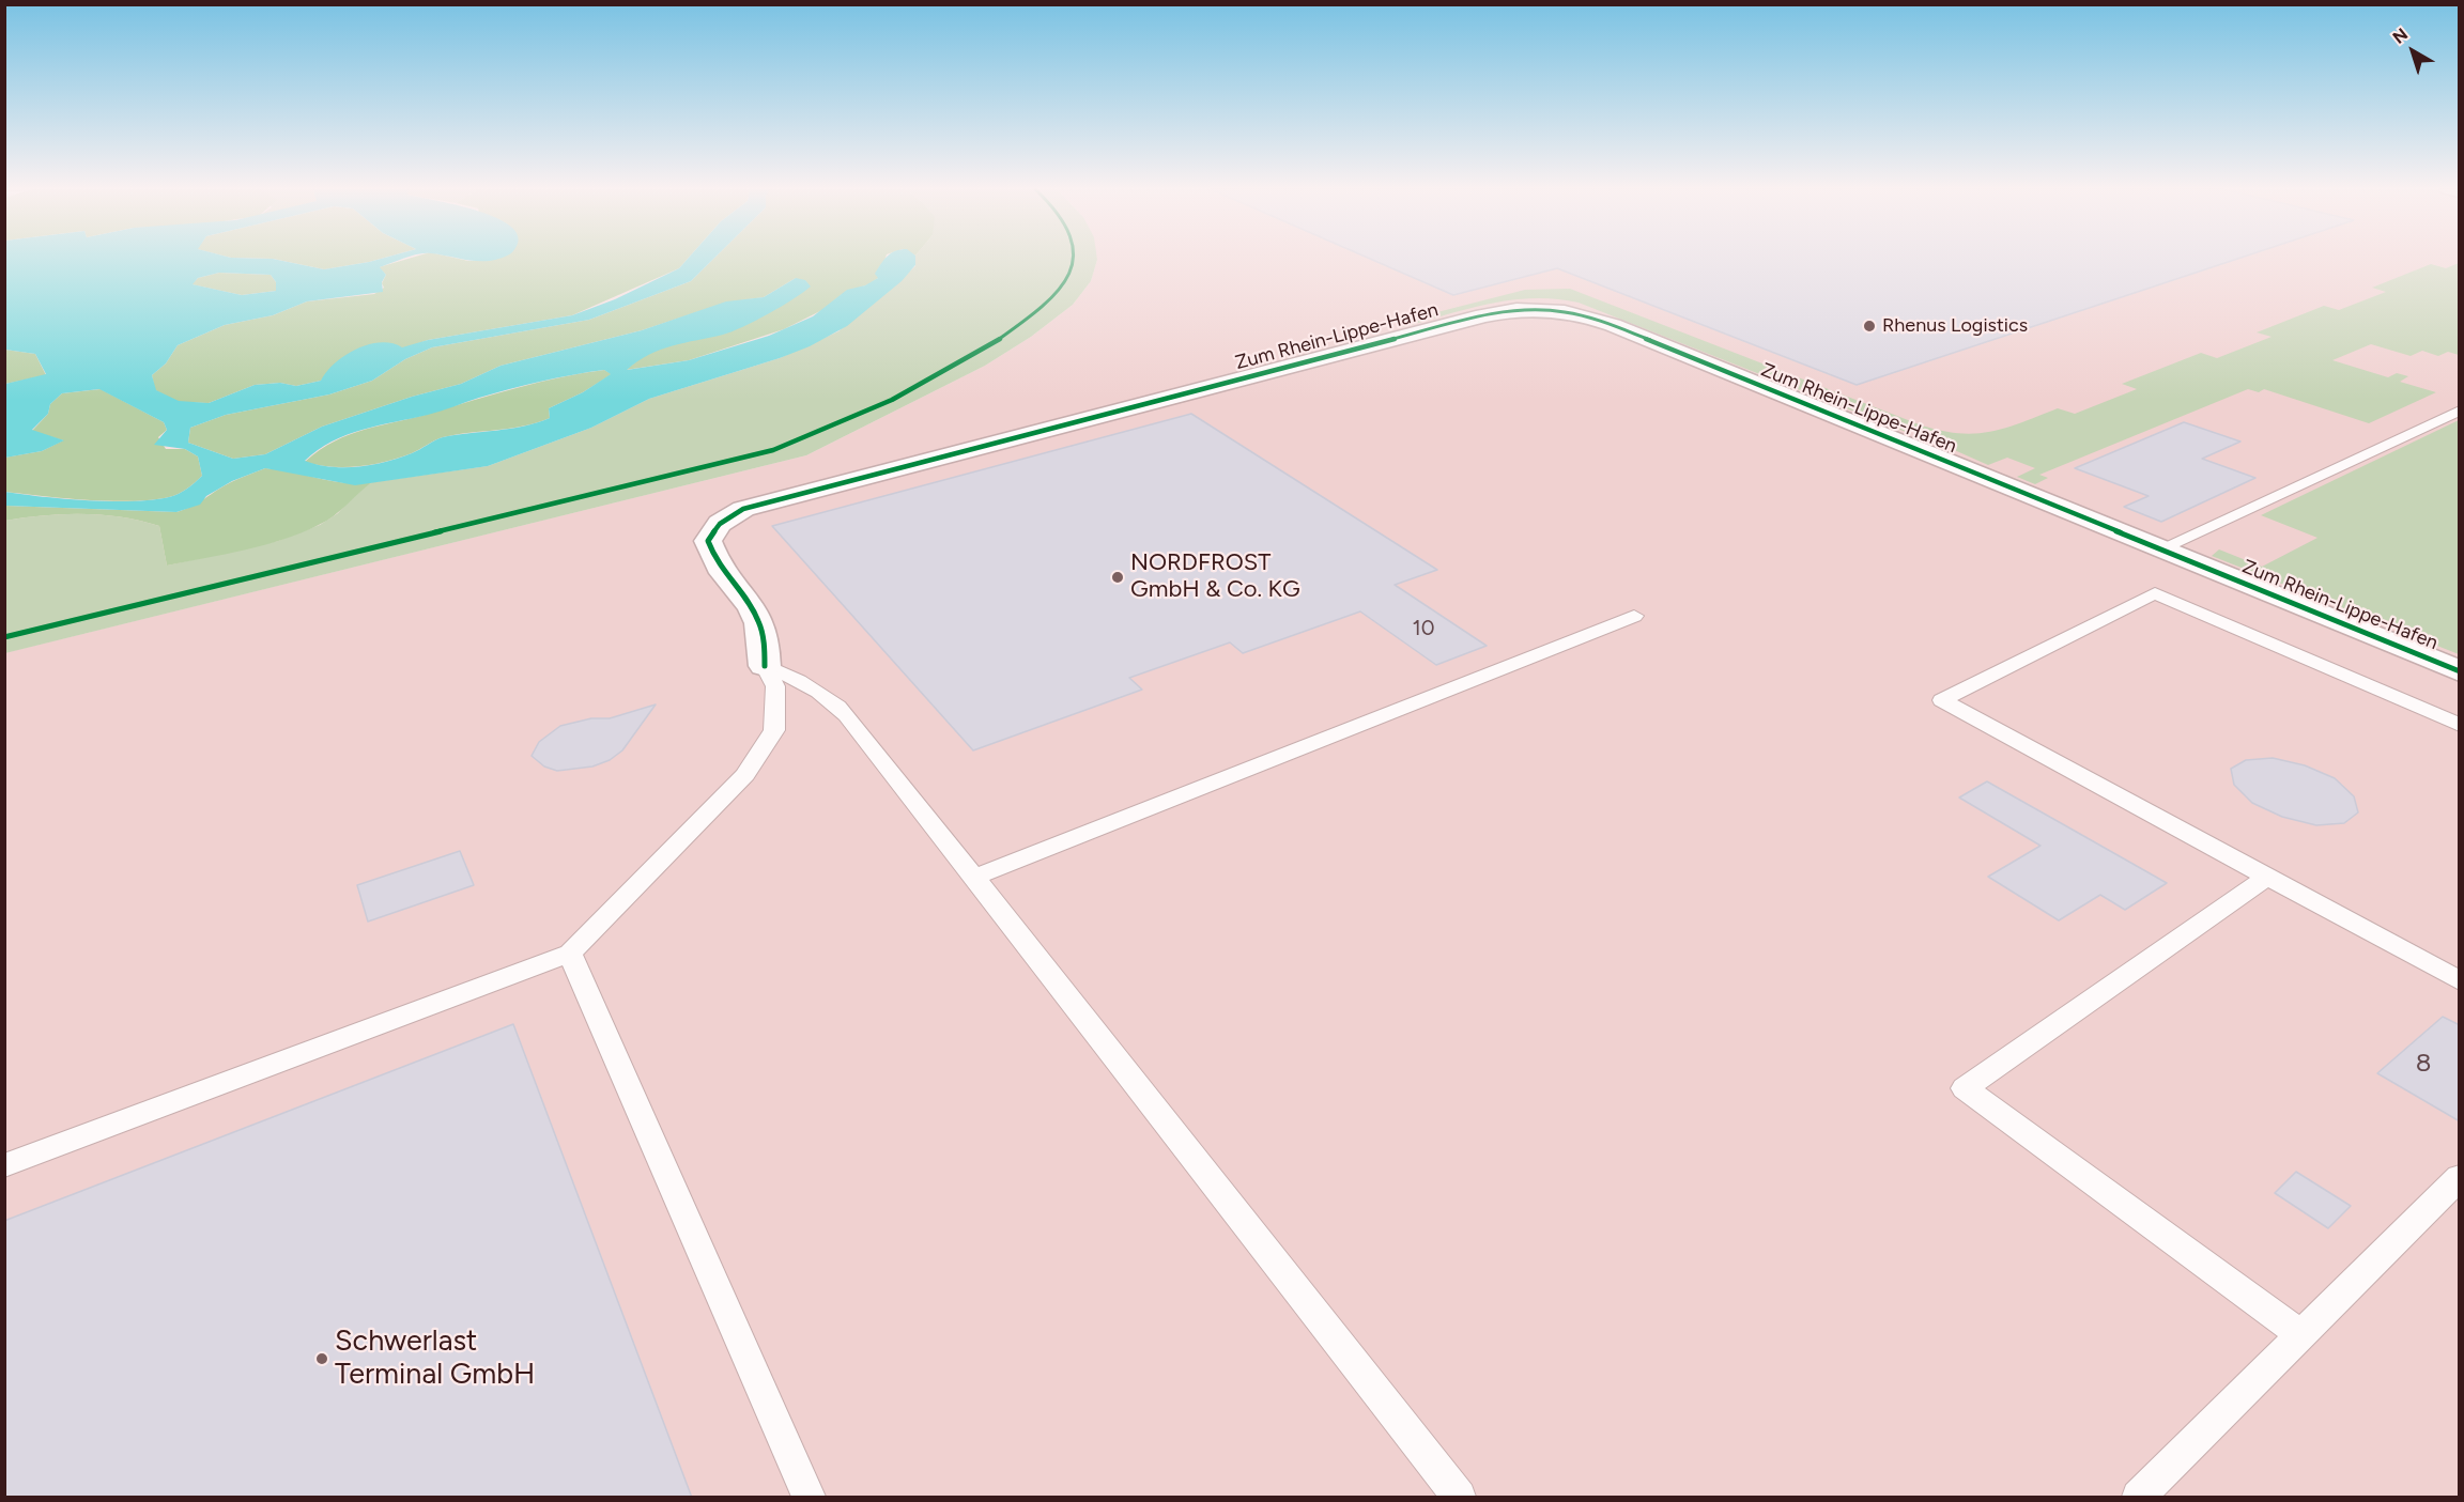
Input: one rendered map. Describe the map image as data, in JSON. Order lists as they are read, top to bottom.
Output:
{
  "streets": {
    "street": ["Zum Rhein-Lippe-Hafen"]
  },
  "places": ["Rhenus Logistics", "NORDFROST GmbH & Co. KG", "Schwerlast Terminal GmbH"],
  "house_numbers": ["10", "8"],
  "north": "top left"
}
